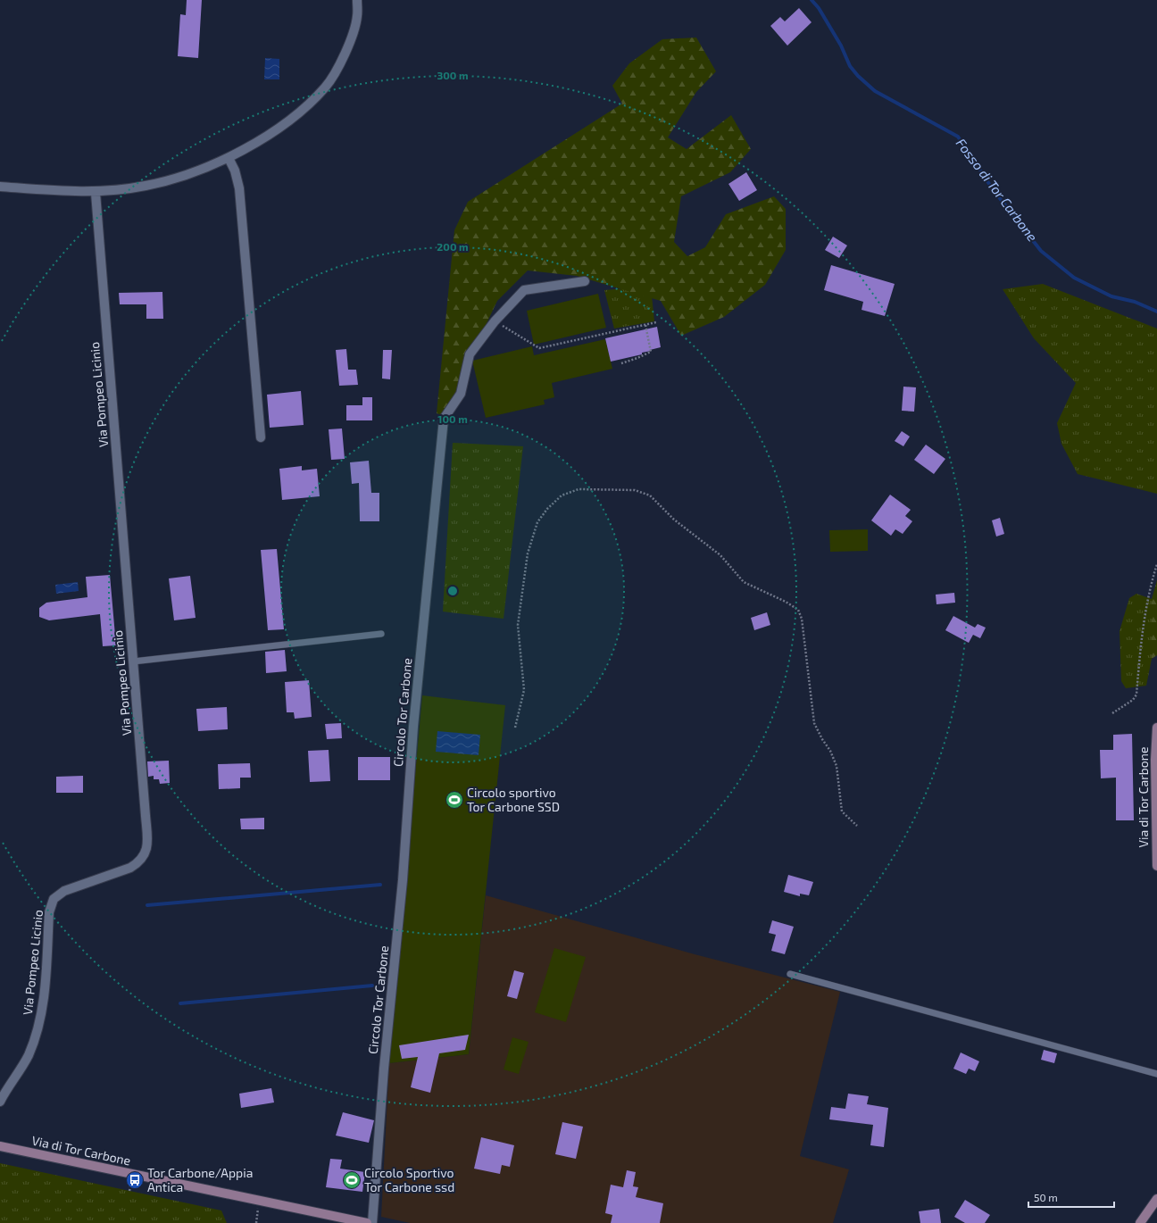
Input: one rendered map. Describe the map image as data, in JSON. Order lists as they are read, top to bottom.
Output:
{
  "streets": {
    "main road": ["Via di Tor Carbone"],
    "street": ["Via Pompeo Licinio", "Circolo Tor Carbone"]
  },
  "water": ["Fosso di Tor Carbone"],
  "places": {
    "sports": ["Circolo sportivo Tor Carbone SSD", "Circolo Sportivo Tor Carbone ssd"],
    "bus stop": ["Tor Carbone/Appia Antica"]
  },
  "scale_bar": "50 m",
  "rings": ["300 m", "200 m", "100 m"]
}
